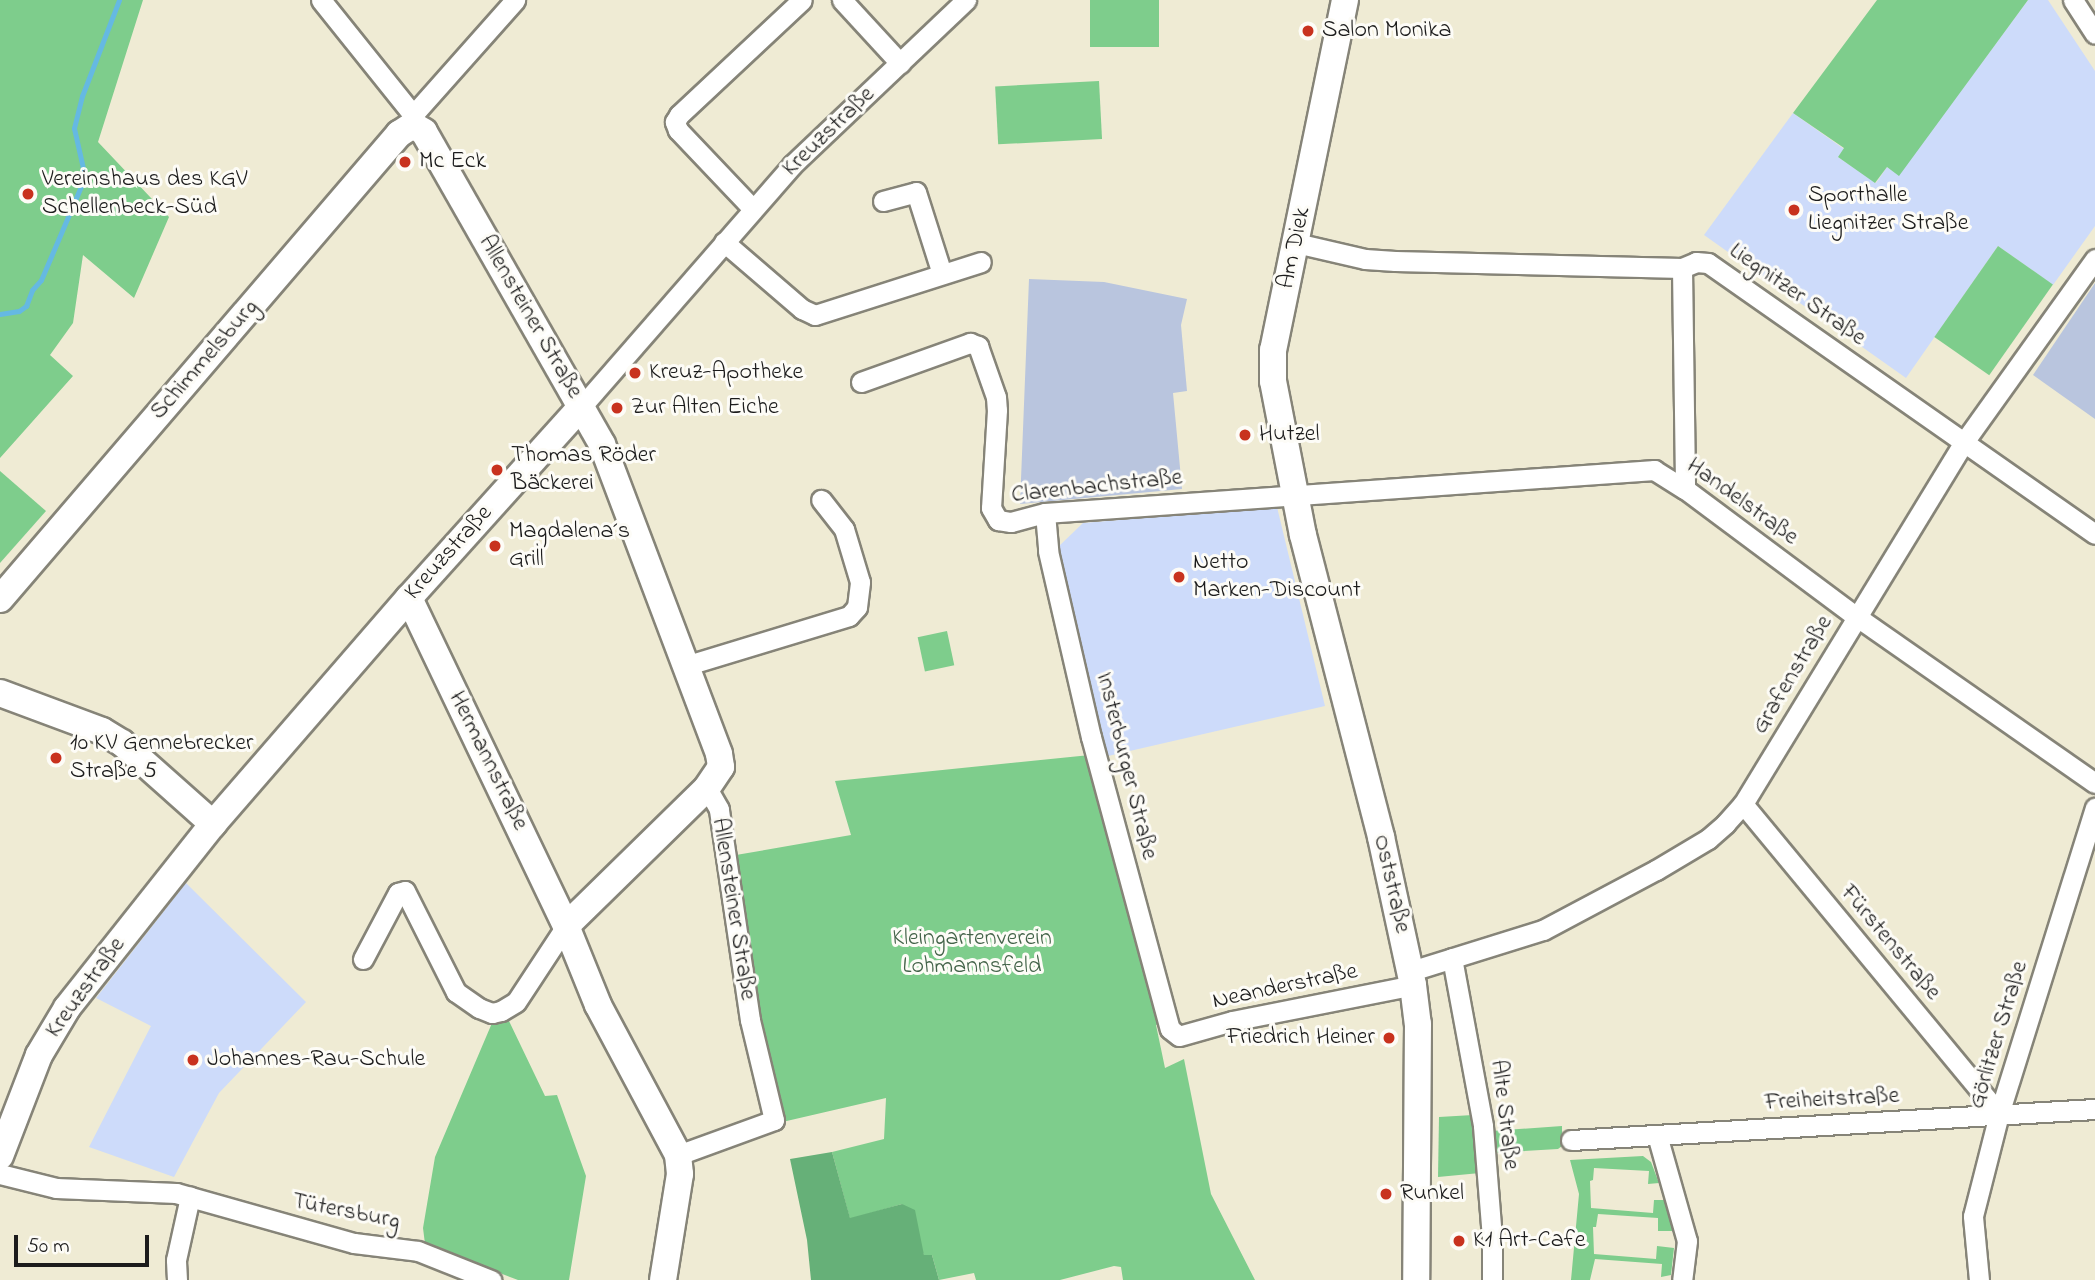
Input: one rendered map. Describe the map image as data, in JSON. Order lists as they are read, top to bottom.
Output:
{
  "streets": {
    "street": [
      "Kreuzstraße",
      "Am Diek",
      "Liegnitzer Straße",
      "Allensteiner Straße",
      "Schimmelsburg",
      "Clarenbachstraße",
      "Handelstraße",
      "Grafenstraße",
      "Hermannstraße",
      "Insterburger Straße",
      "Oststraße",
      "Fürstenstraße",
      "Neanderstraße",
      "Görlitzer Straße",
      "Freiheitstraße",
      "Alte Straße",
      "Tütersburg"
    ]
  },
  "crossings": [
    ["Kreuzstraße", "Allensteiner Straße"],
    ["Kreuzstraße", "Hermannstraße"],
    ["Am Diek", "Liegnitzer Straße"],
    ["Am Diek", "Clarenbachstraße"],
    ["Am Diek", "Handelstraße"],
    ["Am Diek", "Oststraße"],
    ["Liegnitzer Straße", "Grafenstraße"],
    ["Allensteiner Straße", "Schimmelsburg"],
    ["Allensteiner Straße", "Hermannstraße"],
    ["Clarenbachstraße", "Handelstraße"],
    ["Clarenbachstraße", "Insterburger Straße"],
    ["Clarenbachstraße", "Oststraße"],
    ["Handelstraße", "Grafenstraße"],
    ["Handelstraße", "Oststraße"],
    ["Grafenstraße", "Oststraße"],
    ["Grafenstraße", "Fürstenstraße"],
    ["Grafenstraße", "Neanderstraße"],
    ["Grafenstraße", "Alte Straße"],
    ["Insterburger Straße", "Neanderstraße"],
    ["Oststraße", "Neanderstraße"],
    ["Fürstenstraße", "Görlitzer Straße"],
    ["Fürstenstraße", "Freiheitstraße"],
    ["Görlitzer Straße", "Freiheitstraße"]
  ],
  "parks": ["Kleingartenverein Lohmannsfeld"],
  "places": [
    "Salon Monika",
    "Mc Eck",
    "Vereinshaus des KGV Schellenbeck-Süd",
    "Sporthalle Liegnitzer Straße",
    "Kreuz-Apotheke",
    "Zur Alten Eiche",
    "Hutzel",
    "Thomas Röder Bäckerei",
    "Magdalena´s Grill",
    "Netto Marken-Discount",
    "10 KV Gennebrecker Straße 5",
    "Friedrich Heiner",
    "Johannes-Rau-Schule",
    "Runkel",
    "K1 Art-Cafe"
  ],
  "scale_bar": "50 m"
}
